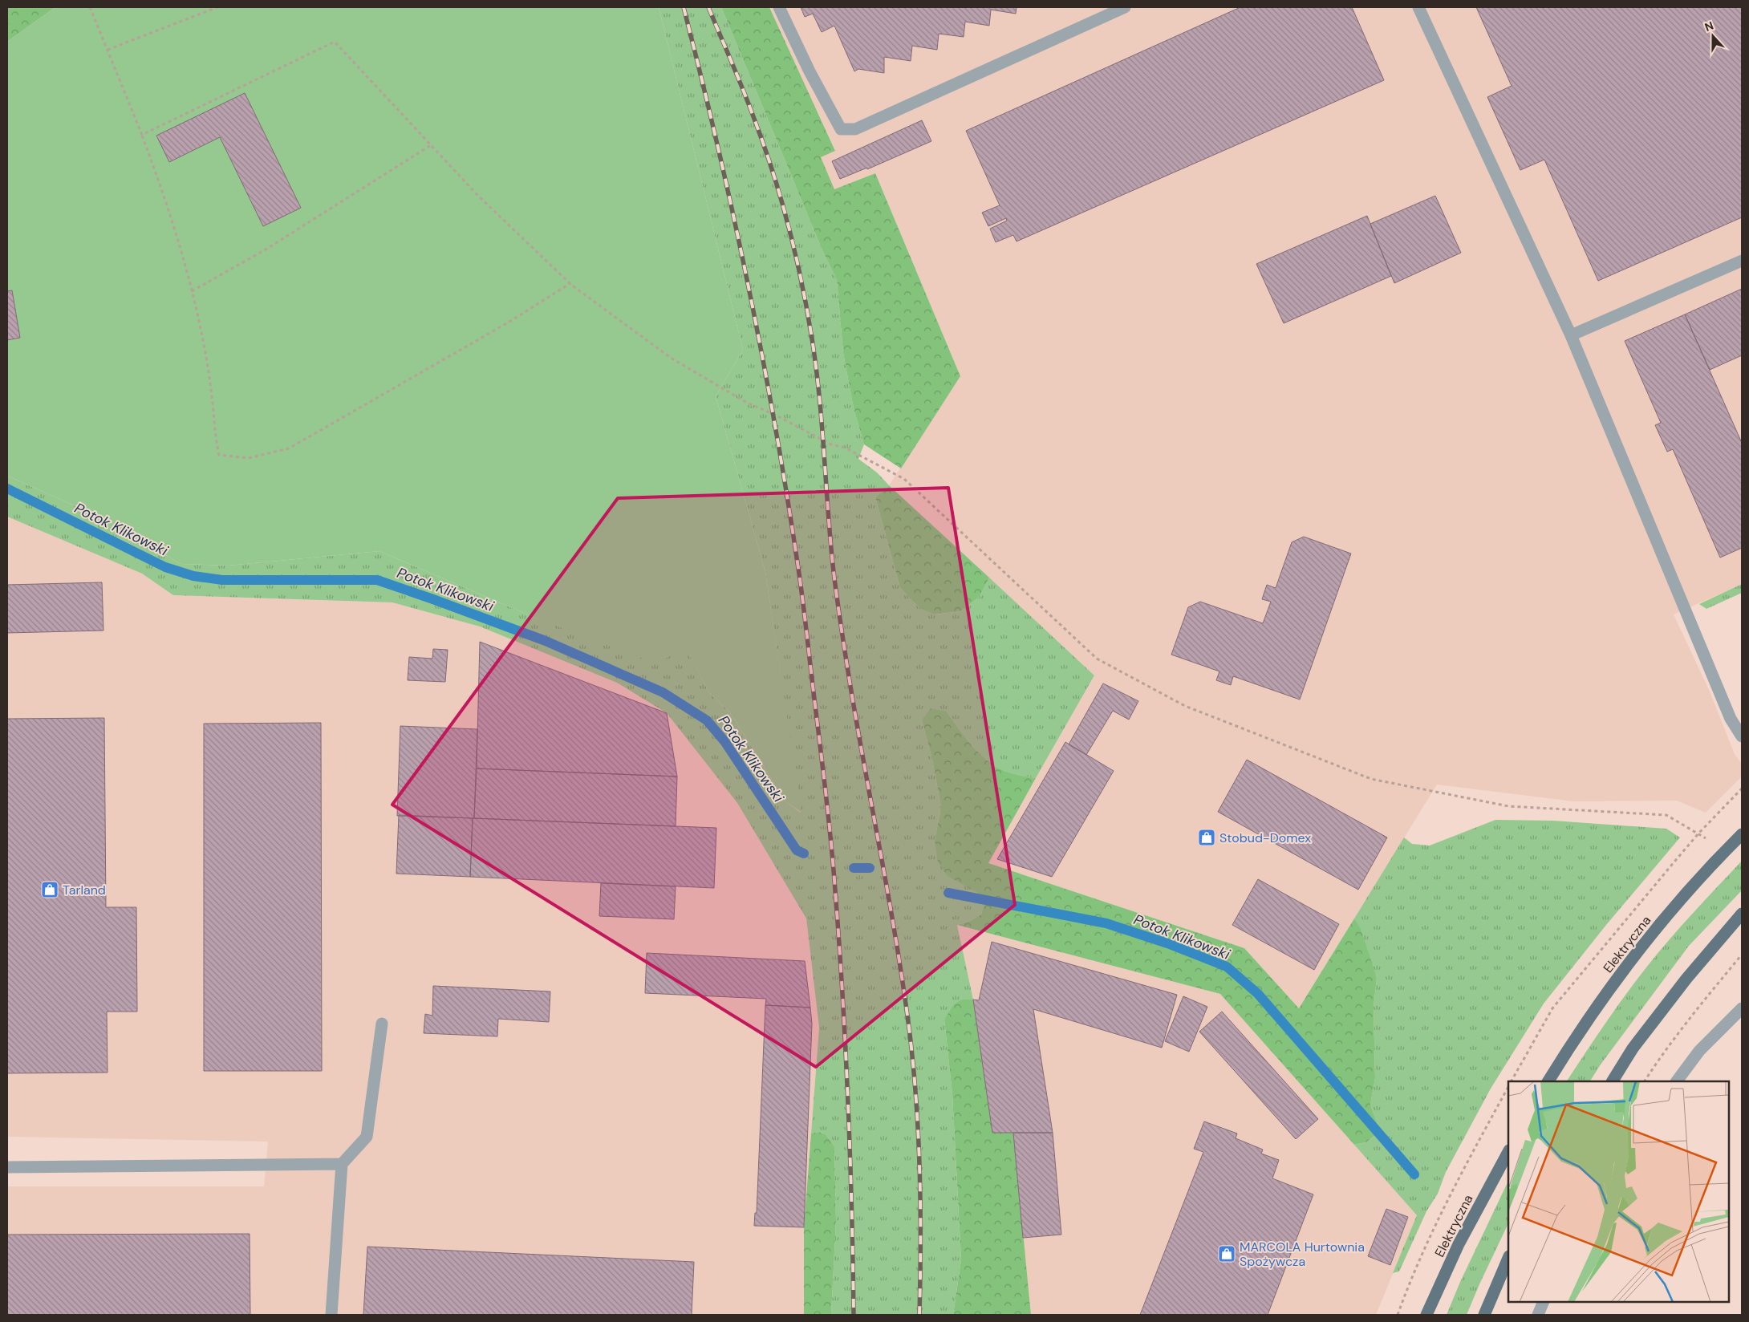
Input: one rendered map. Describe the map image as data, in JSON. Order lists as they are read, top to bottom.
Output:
{
  "streets": {
    "main road": ["Elektryczna"]
  },
  "water": ["Potok Klikowski"],
  "places": {
    "shop": ["Stobud-Domex", "Tarland", "MARCOLA Hurtownia Spożywcza"]
  },
  "north": "top"
}
